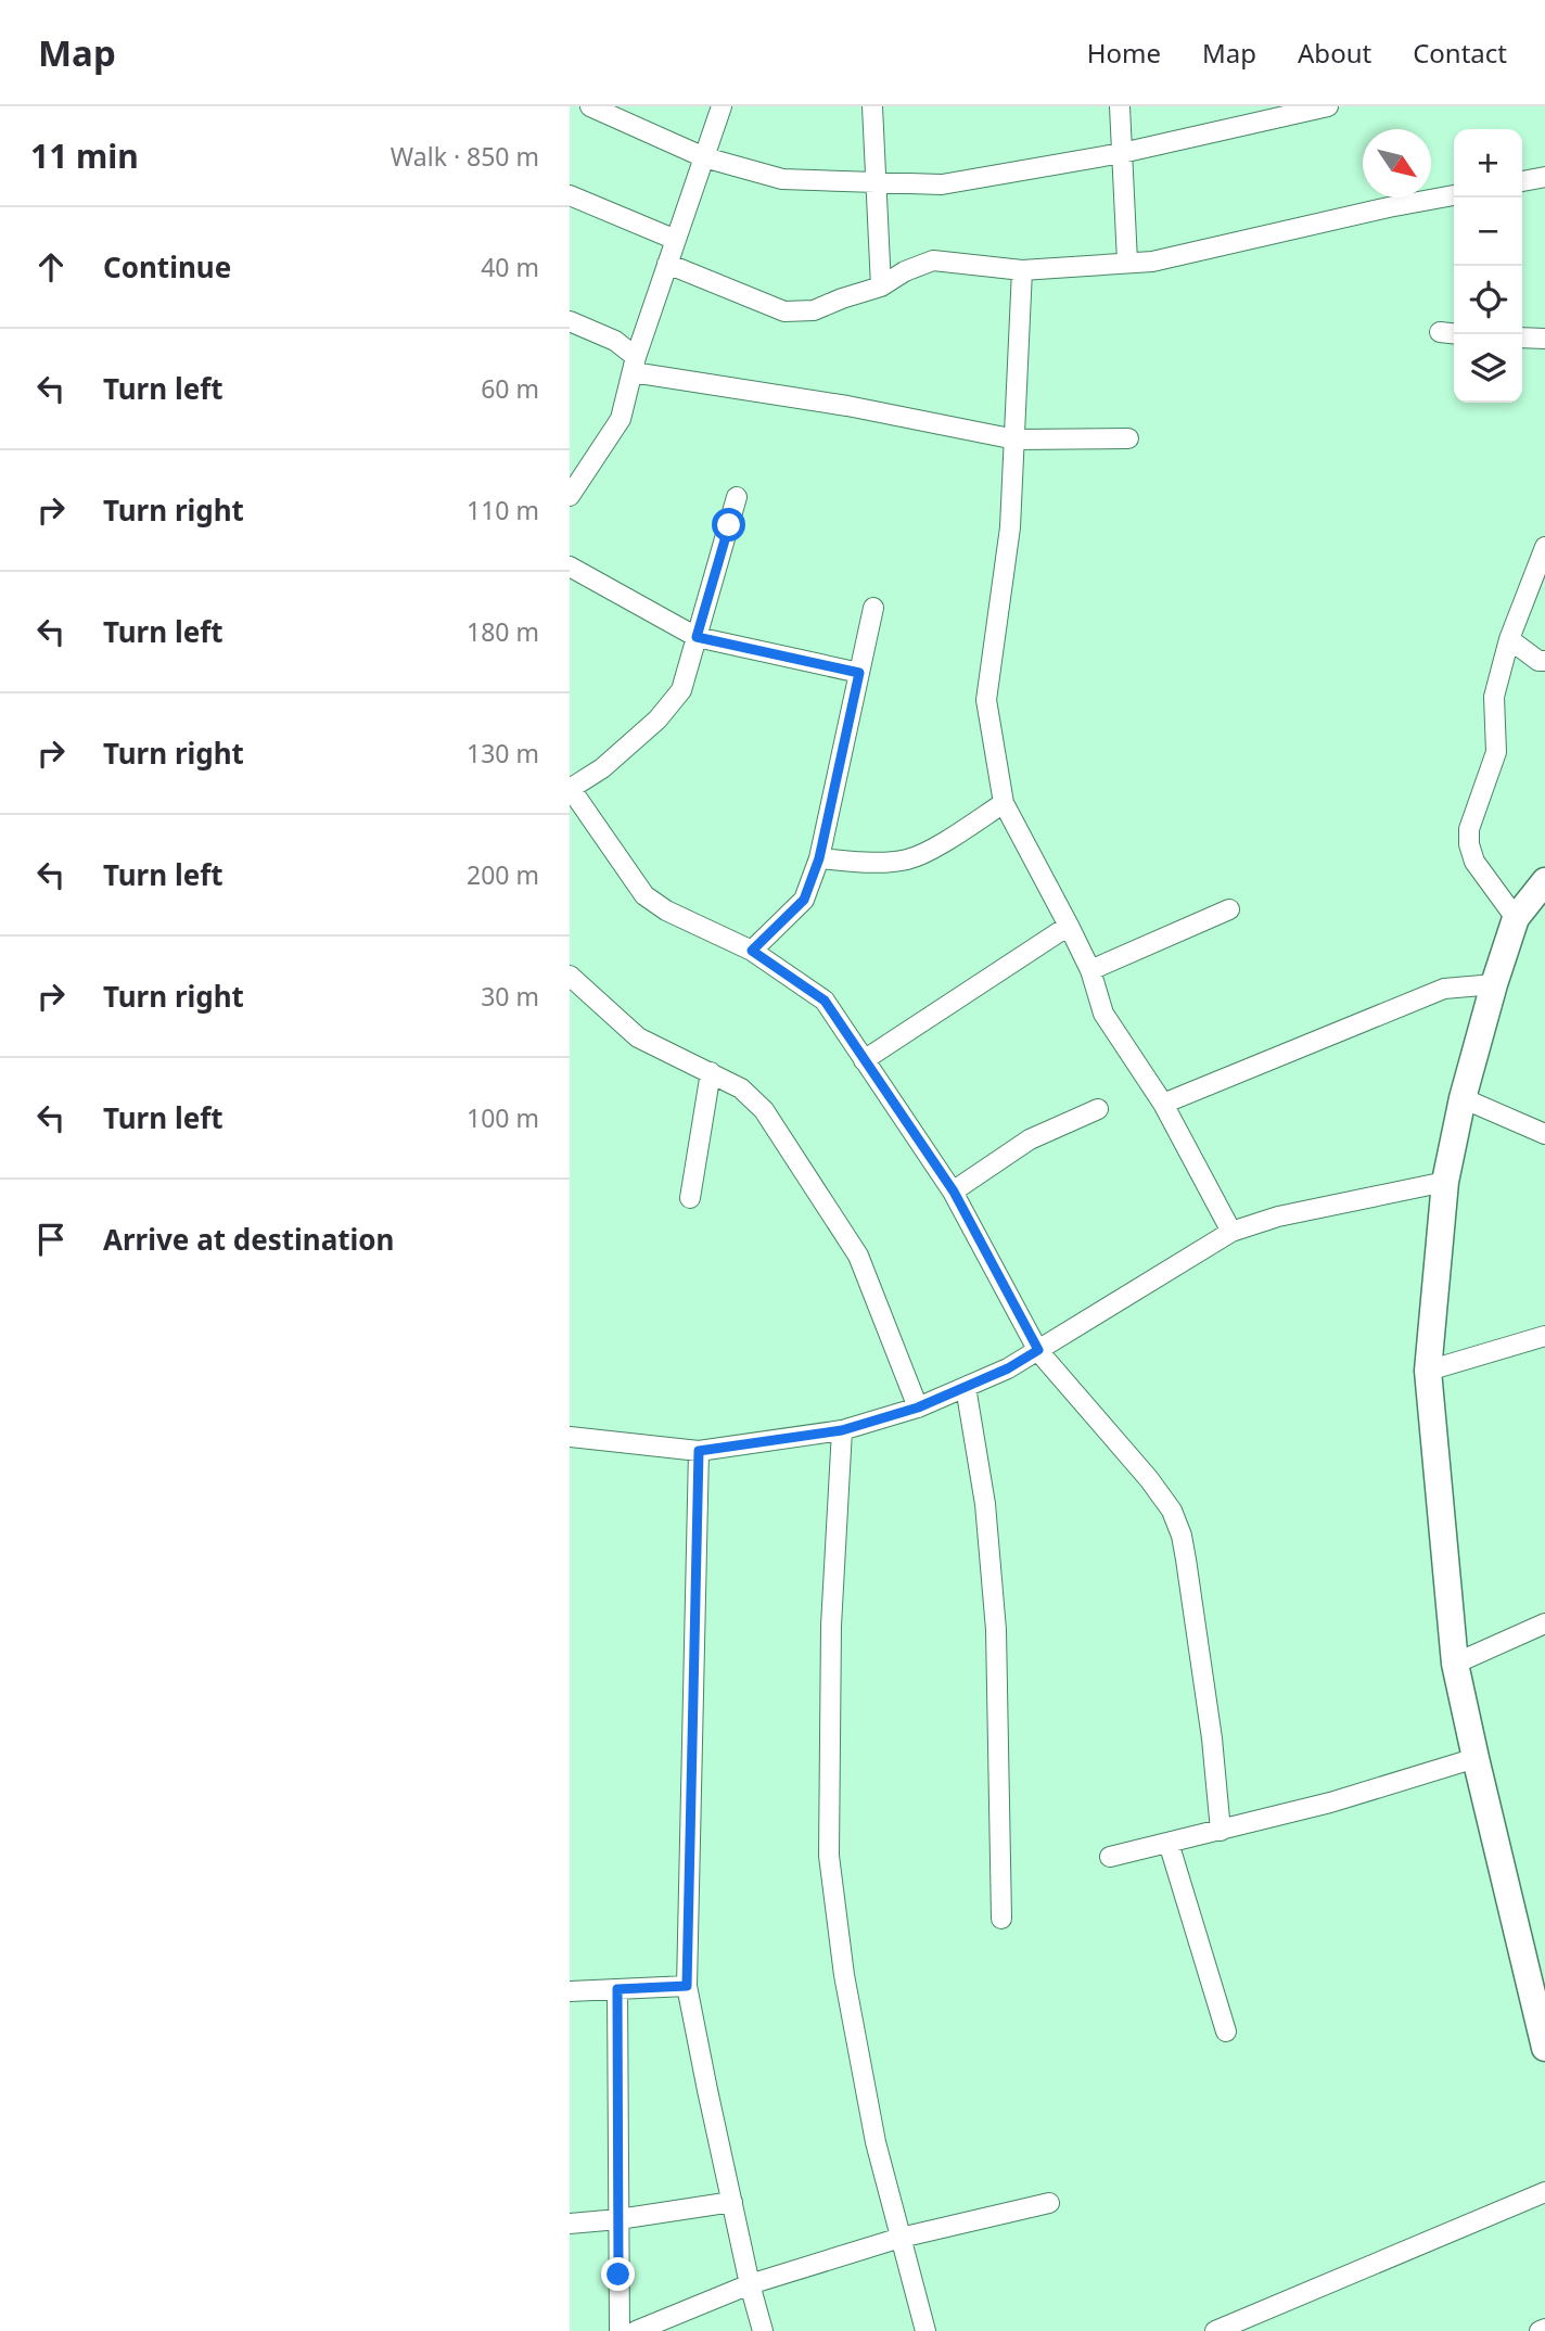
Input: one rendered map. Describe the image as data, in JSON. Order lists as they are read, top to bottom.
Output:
{
  "north": "bottom right",
  "page": {
    "header": "Map",
    "nav": [
      "Home",
      "Map",
      "About",
      "Contact"
    ],
    "heading": ["11 min", "Walk · 850 m"],
    "map_buttons": ["+", "−"],
    "list": [
      ["Continue", "40 m"],
      ["Turn left", "60 m"],
      ["Turn right", "110 m"],
      ["Turn left", "180 m"],
      ["Turn right", "130 m"],
      ["Turn left", "200 m"],
      ["Turn right", "30 m"],
      ["Turn left", "100 m"],
      "Arrive at destination"
    ]
  }
}
